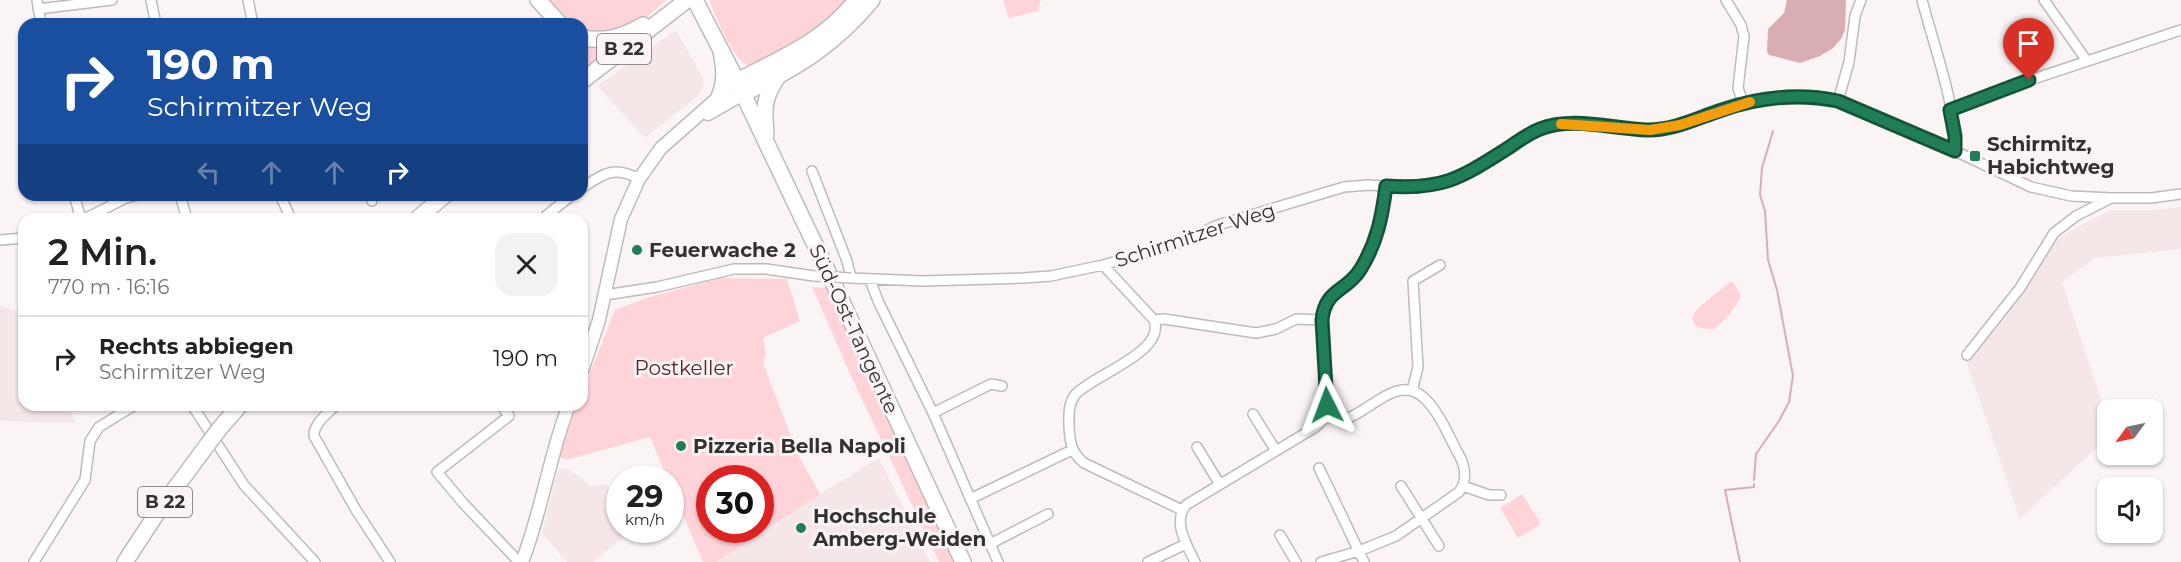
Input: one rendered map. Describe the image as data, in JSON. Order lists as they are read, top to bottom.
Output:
{
  "streets": {
    "main road": ["B 22", "Süd-Ost-Tangente"],
    "street": ["Schirmitzer Weg"]
  },
  "parks": ["Postkeller"],
  "places": {
    "transit": ["Schirmitz, Habichtweg"],
    "other": ["Feuerwache 2", "Pizzeria Bella Napoli", "Hochschule Amberg-Weiden"]
  },
  "north": "bottom left",
  "page": {
    "turn": ["190 m", "Schirmitzer Weg"],
    "heading": ["2 Min.", "770 m · 16:16"],
    "list": [
      {
        "name": "Rechts abbiegen",
        "note": "Schirmitzer Weg",
        "value": "190 m"
      }
    ],
    "speed": "29 km/h",
    "limit": "30"
  }
}
